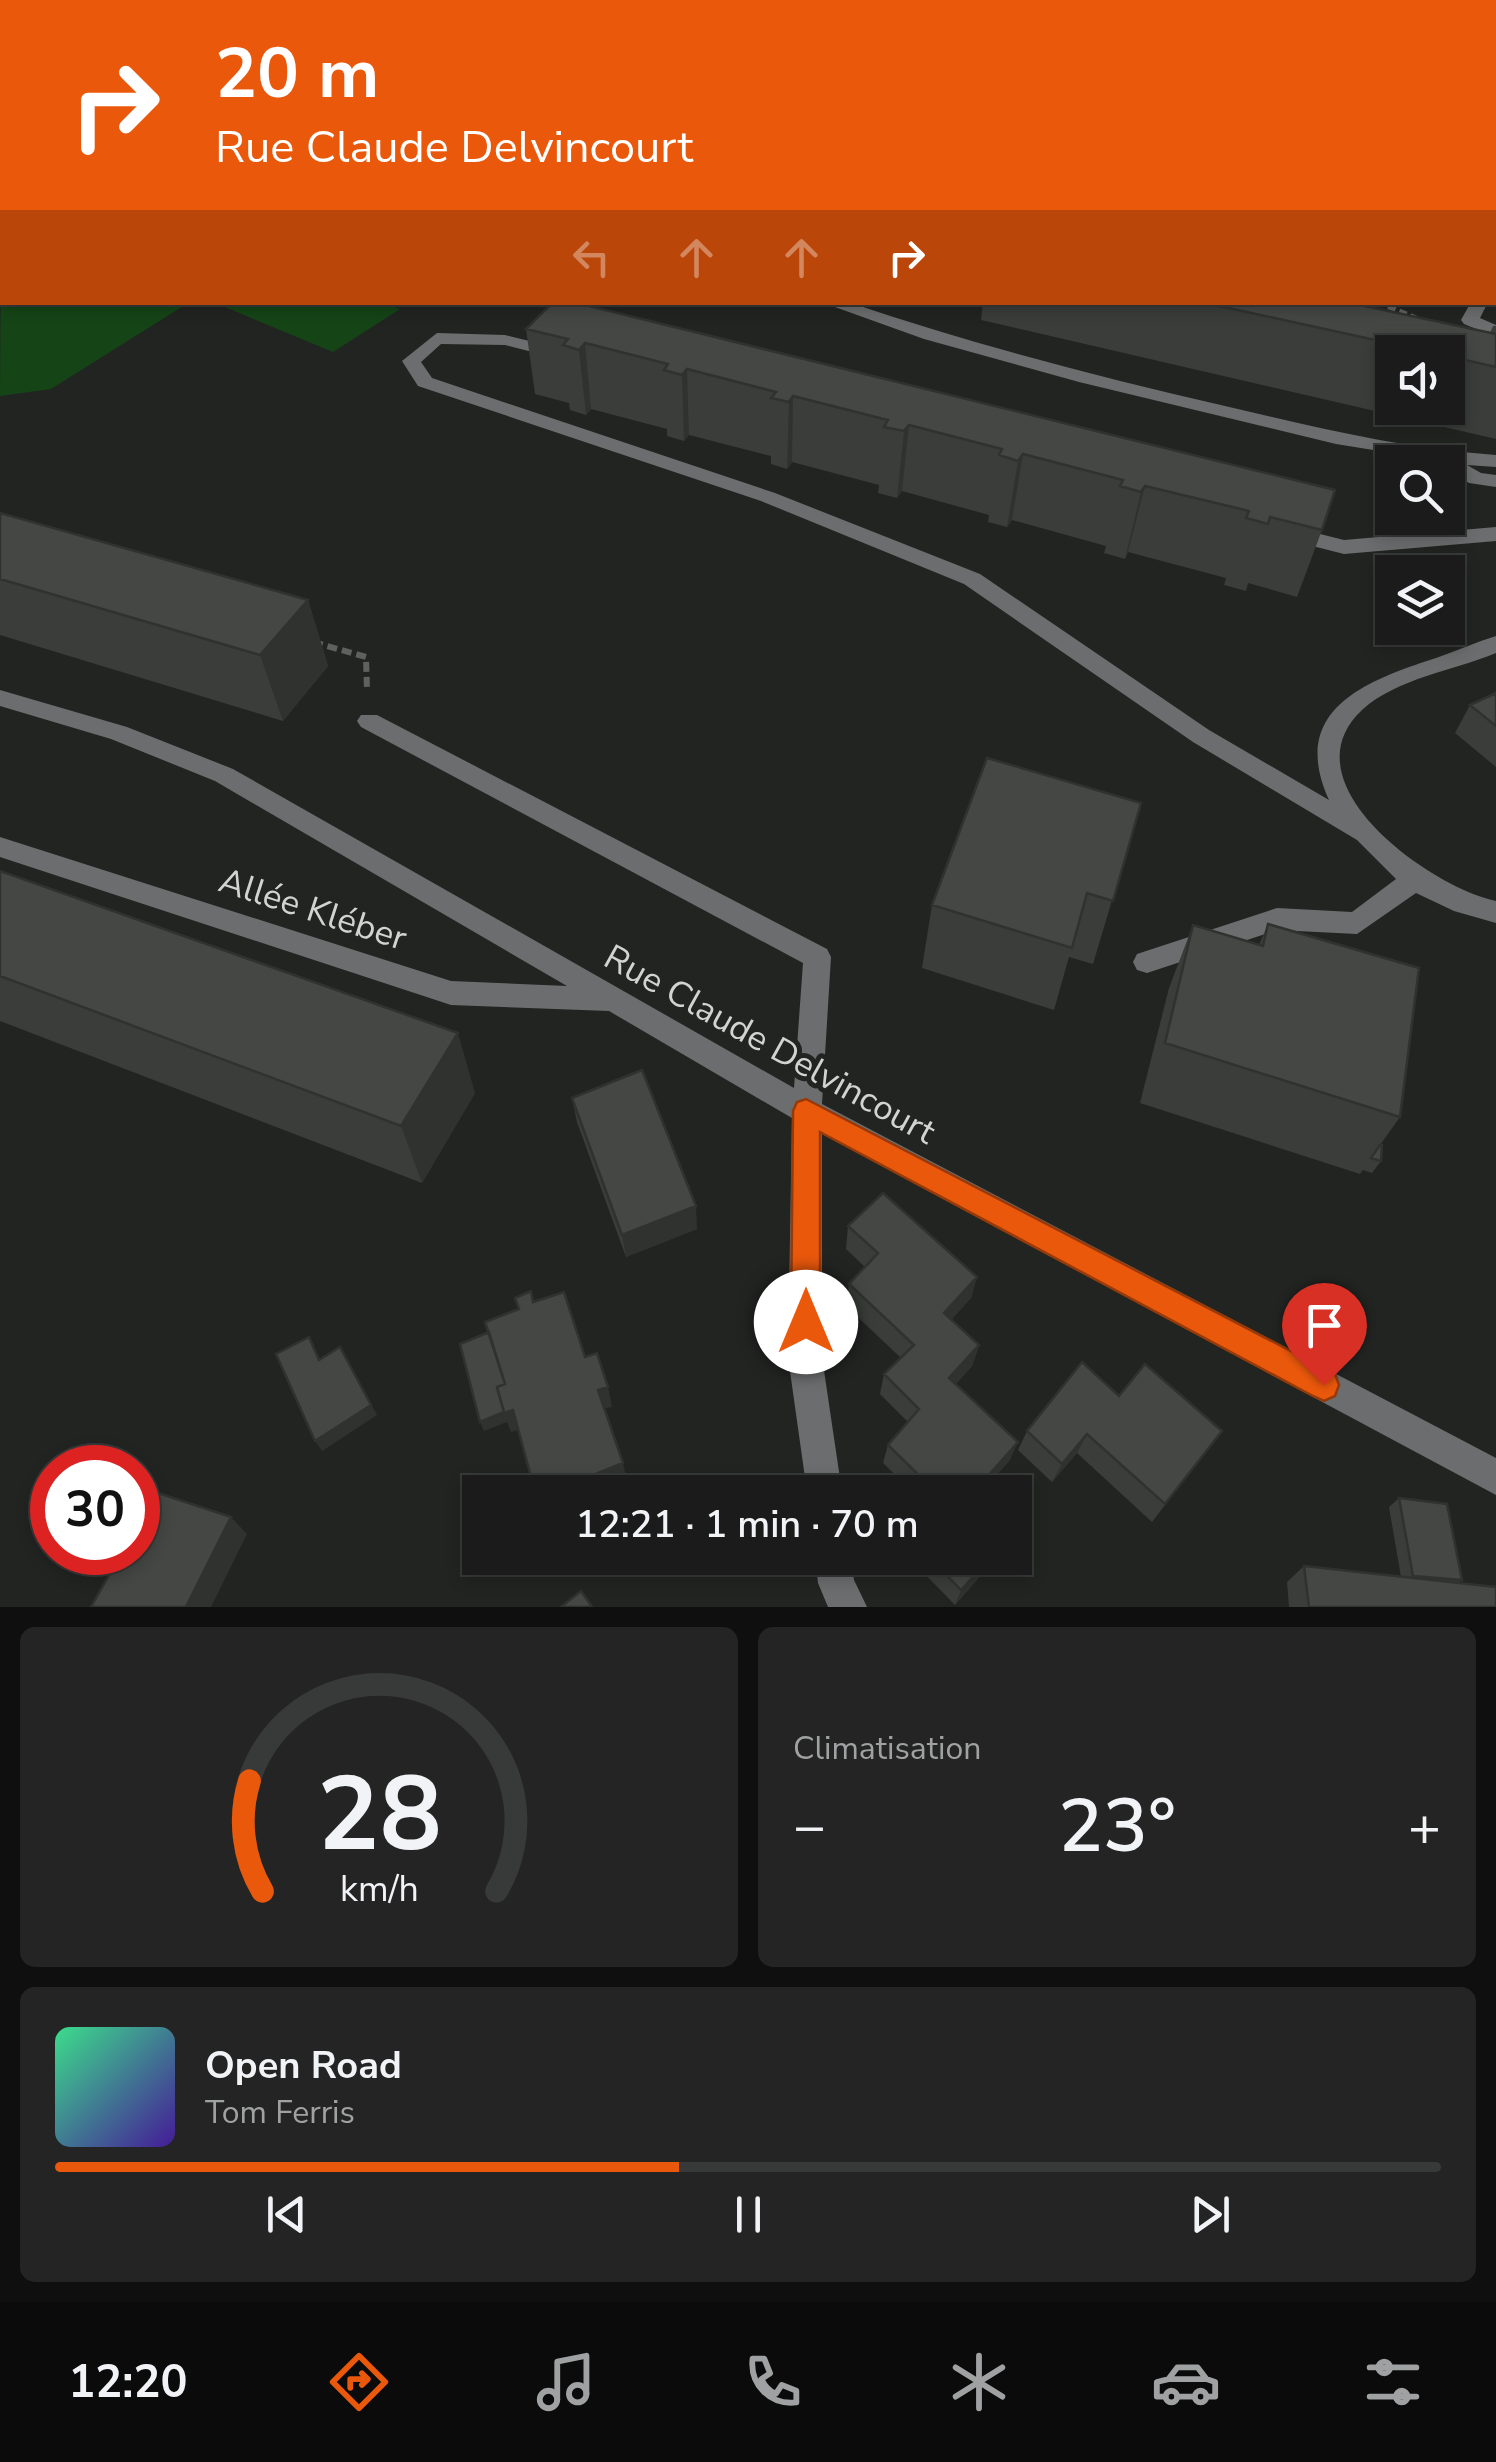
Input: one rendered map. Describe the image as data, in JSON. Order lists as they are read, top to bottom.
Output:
{
  "streets": {
    "street": ["Allée Kléber", "Rue Claude Delvincourt"]
  },
  "crossings": [
    ["Allée Kléber", "Rue Claude Delvincourt"]
  ],
  "page": {
    "turn": ["20 m", "Rue Claude Delvincourt"],
    "limit": "30",
    "trip": "12:21 · 1 min · 70 m",
    "tile": "Climatisation",
    "heat": ["−", "23°", "+"],
    "song": ["Open Road", "Tom Ferris"],
    "tabs": "12:20",
    "gauge": ["28", "km/h"]
  }
}
